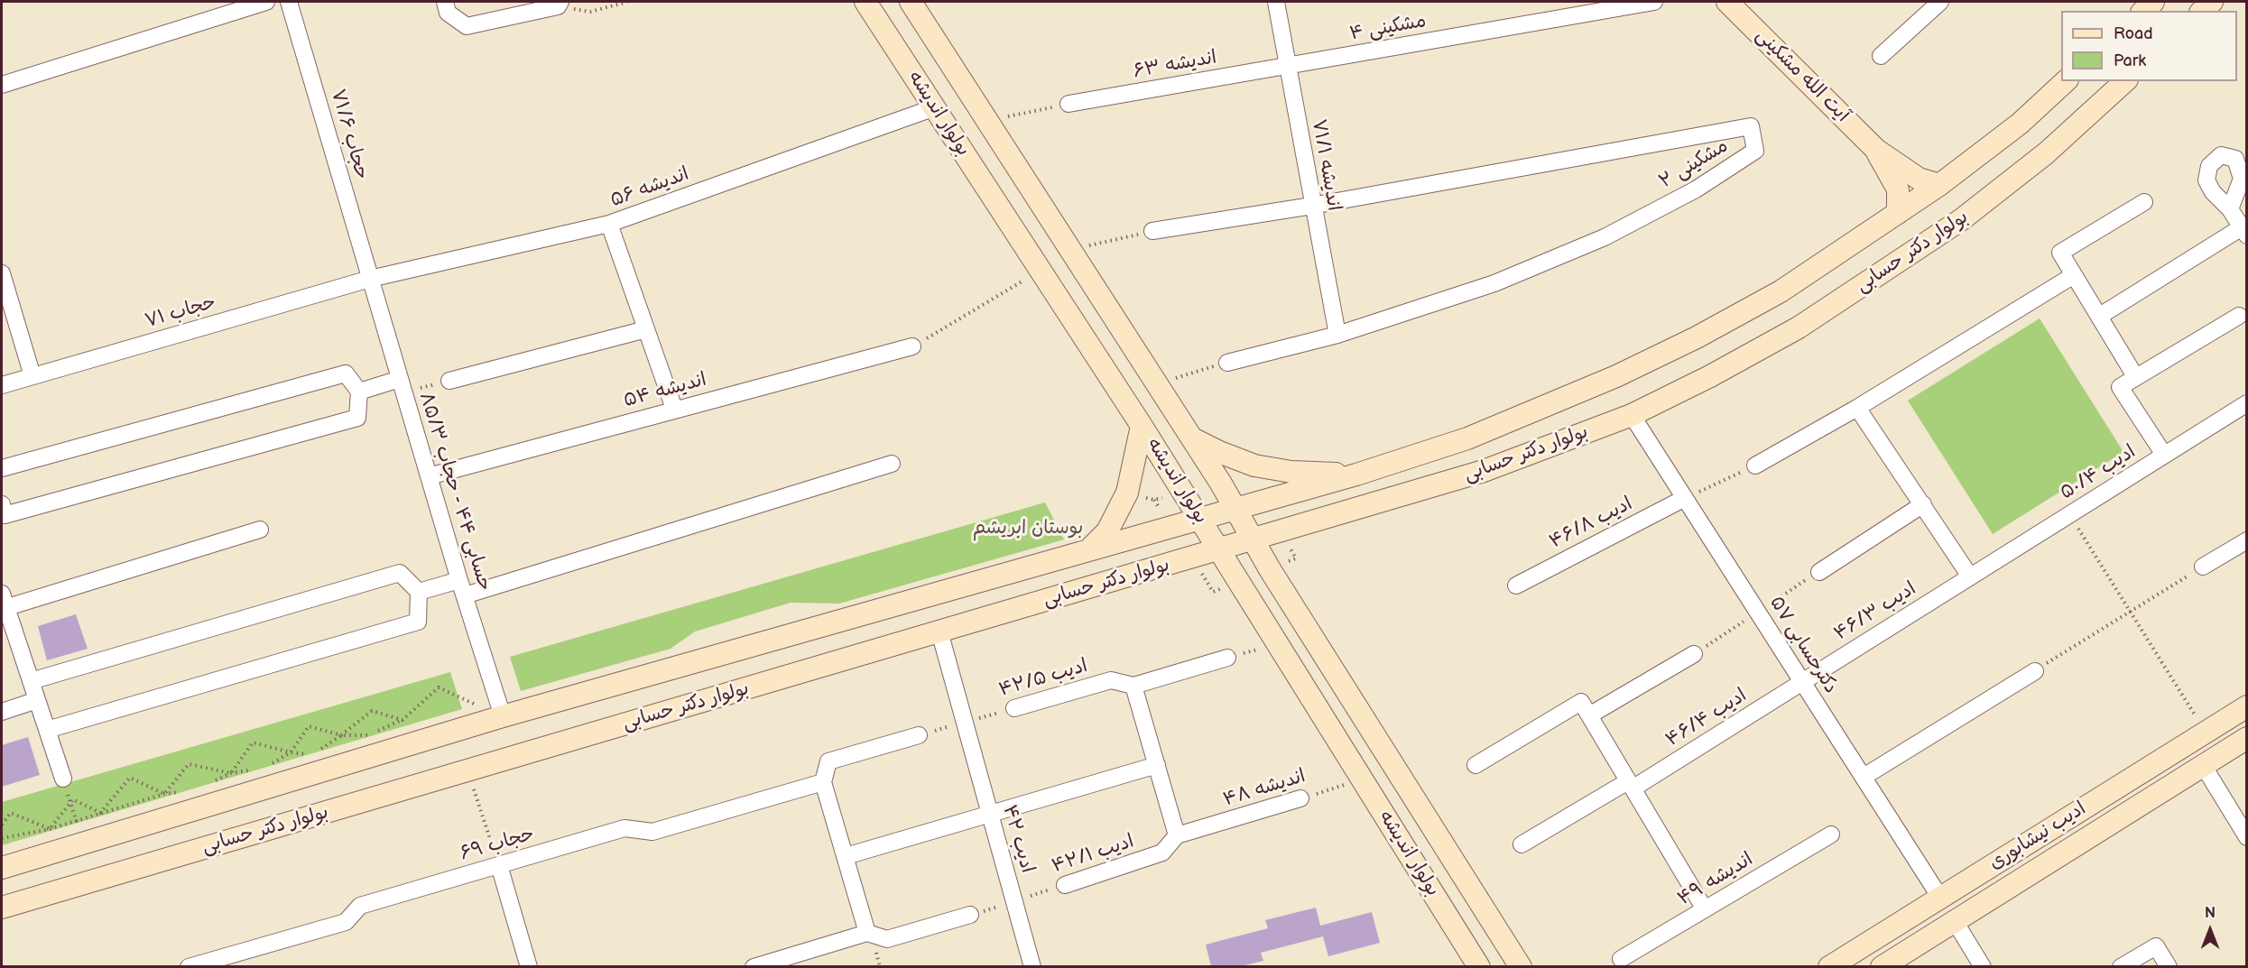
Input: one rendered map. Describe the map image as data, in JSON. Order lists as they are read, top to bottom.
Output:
{
  "streets": {
    "main road": [
      "آیت الله مشکینی",
      "بولوار اندیشه",
      "بولوار دکتر حسابی",
      "ادیب نیشابوری"
    ],
    "street": [
      "مشکینی ۴",
      "اندیشه ۶۳",
      "حجاب ۷۱/۶",
      "مشکینی ۲",
      "اندیشه ۷۱/۱",
      "اندیشه ۵۶",
      "حجاب ۷۱",
      "اندیشه ۵۴",
      "ادیب ۵۰/۴",
      "حسابی ۴۴ - حجاب ۸۵/۳",
      "ادیب ۴۶/۸",
      "ادیب ۴۶/۳",
      "دکترحسابی ۵۷",
      "ادیب ۴۲/۵",
      "ادیب ۴۶/۴",
      "اندیشه ۴۸",
      "ادیب ۴۲",
      "حجاب ۶۹",
      "ادیب ۴۲/۱",
      "اندیشه ۴۹"
    ]
  },
  "crossings": [
    ["مشکینی ۴", "اندیشه ۶۳"],
    ["مشکینی ۴", "اندیشه ۷۱/۱"],
    ["اندیشه ۶۳", "اندیشه ۷۱/۱"],
    ["بولوار اندیشه", "اندیشه ۵۶"],
    ["بولوار اندیشه", "بولوار دکتر حسابی"],
    ["بولوار اندیشه", "اندیشه ۴۸"],
    ["حجاب ۷۱/۶", "اندیشه ۵۶"],
    ["حجاب ۷۱/۶", "حجاب ۷۱"],
    ["حجاب ۷۱/۶", "حسابی ۴۴ - حجاب ۸۵/۳"],
    ["مشکینی ۲", "اندیشه ۷۱/۱"],
    ["اندیشه ۵۶", "حجاب ۷۱"],
    ["اندیشه ۵۶", "حسابی ۴۴ - حجاب ۸۵/۳"],
    ["بولوار دکتر حسابی", "حسابی ۴۴ - حجاب ۸۵/۳"],
    ["بولوار دکتر حسابی", "دکترحسابی ۵۷"],
    ["بولوار دکتر حسابی", "ادیب ۴۲"],
    ["حجاب ۷۱", "حسابی ۴۴ - حجاب ۸۵/۳"],
    ["اندیشه ۵۴", "حسابی ۴۴ - حجاب ۸۵/۳"],
    ["ادیب ۵۰/۴", "ادیب ۴۶/۳"],
    ["ادیب ۴۶/۸", "دکترحسابی ۵۷"],
    ["ادیب ۴۶/۳", "دکترحسابی ۵۷"],
    ["ادیب ۴۶/۳", "ادیب ۴۶/۴"],
    ["دکترحسابی ۵۷", "ادیب ۴۶/۴"],
    ["دکترحسابی ۵۷", "ادیب نیشابوری"],
    ["ادیب ۴۲/۵", "ادیب ۴۲"],
    ["اندیشه ۴۸", "ادیب ۴۲/۱"],
    ["ادیب ۴۲", "ادیب ۴۲/۱"]
  ],
  "parks": ["بوستان ابریشم"],
  "legend": ["Road", "Park"],
  "north": "top"
}
